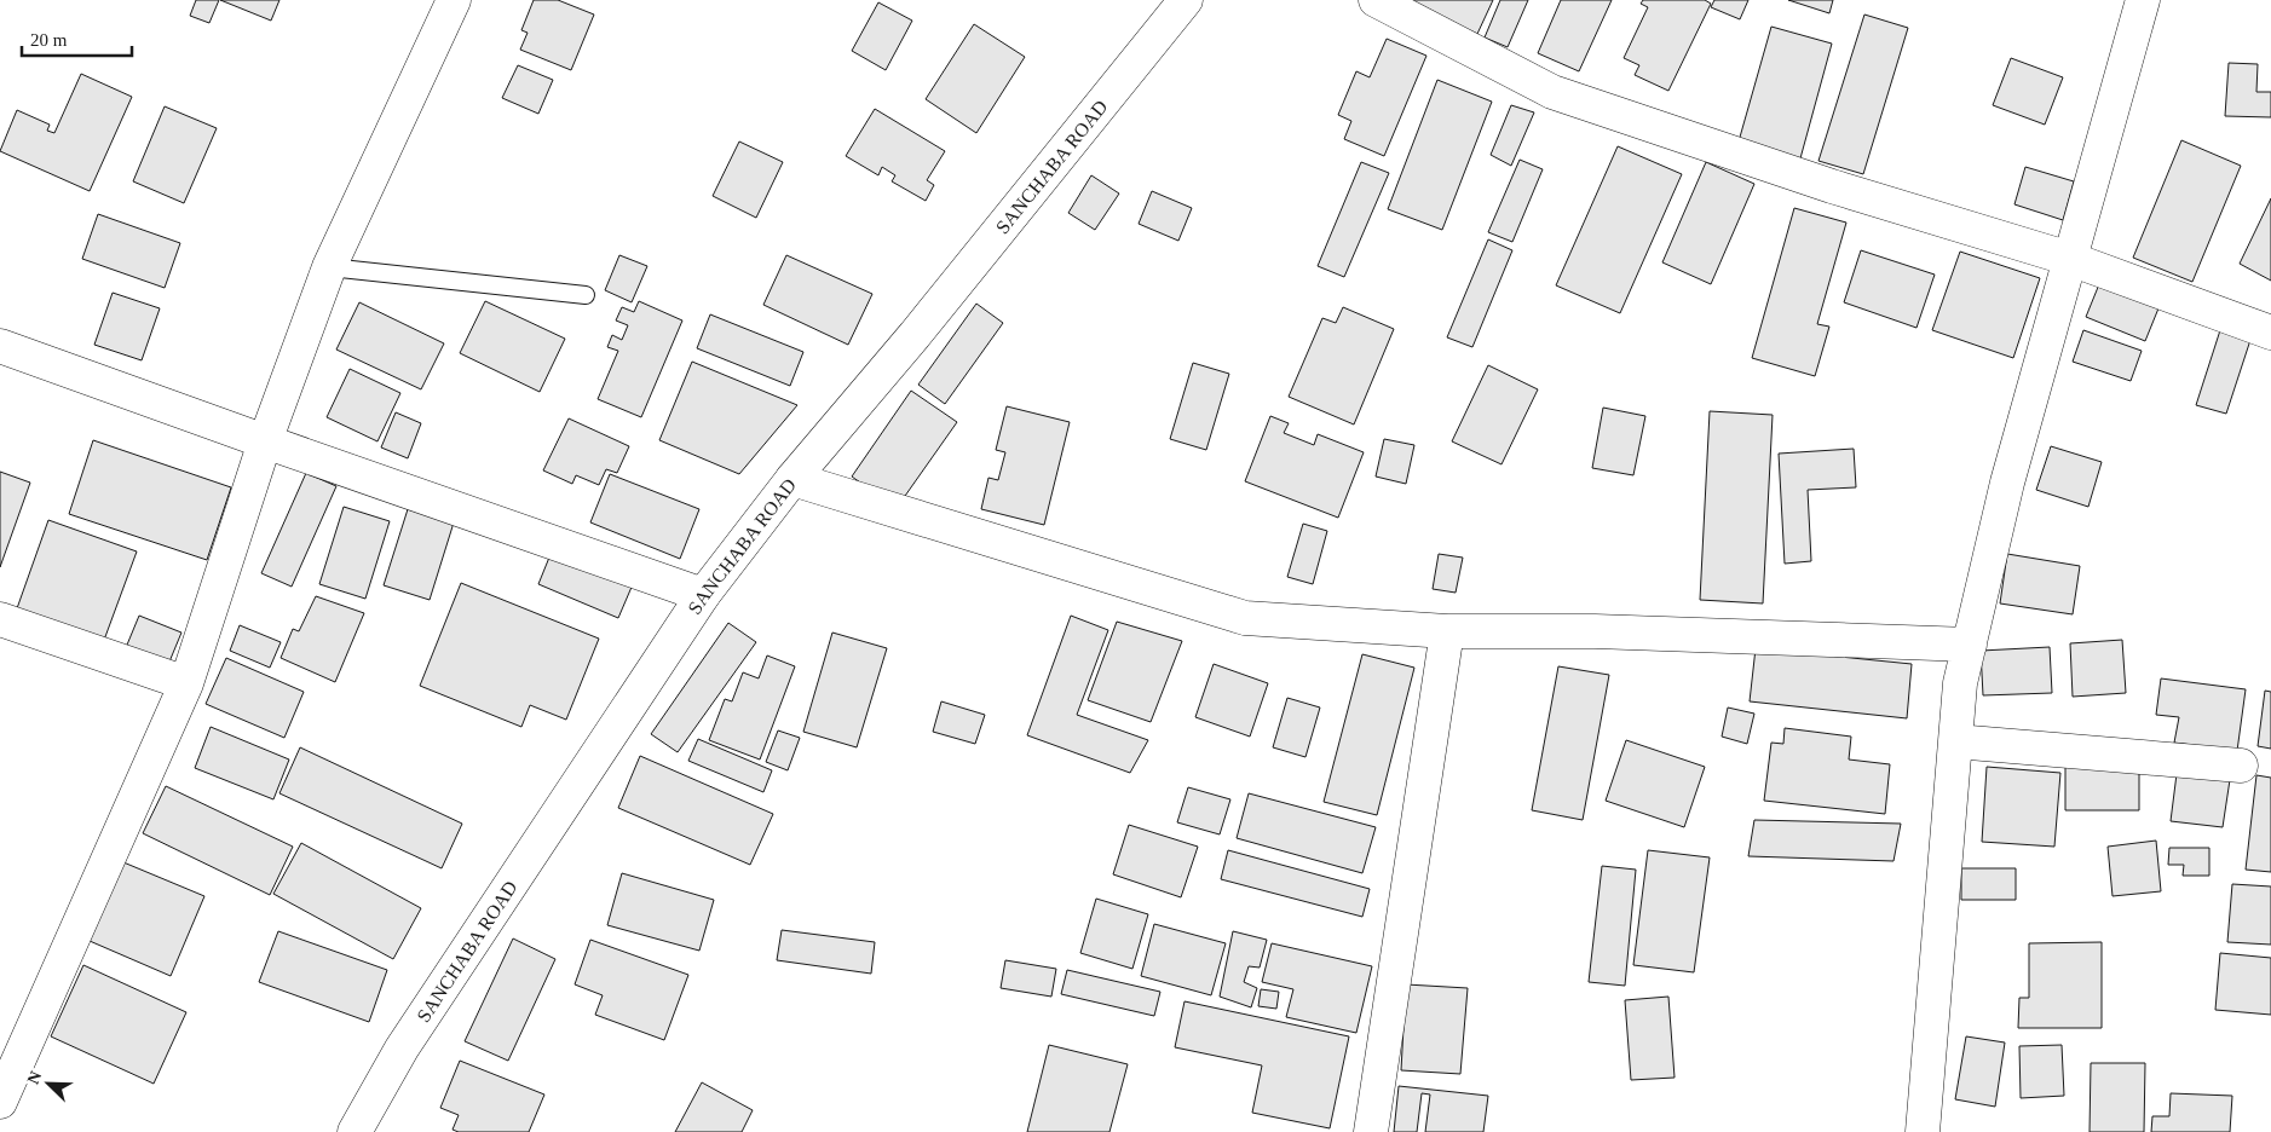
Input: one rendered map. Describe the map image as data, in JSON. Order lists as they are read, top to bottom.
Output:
{
  "streets": {
    "street": ["SANCHABA ROAD"]
  },
  "scale_bar": "20 m",
  "north": "top left"
}
